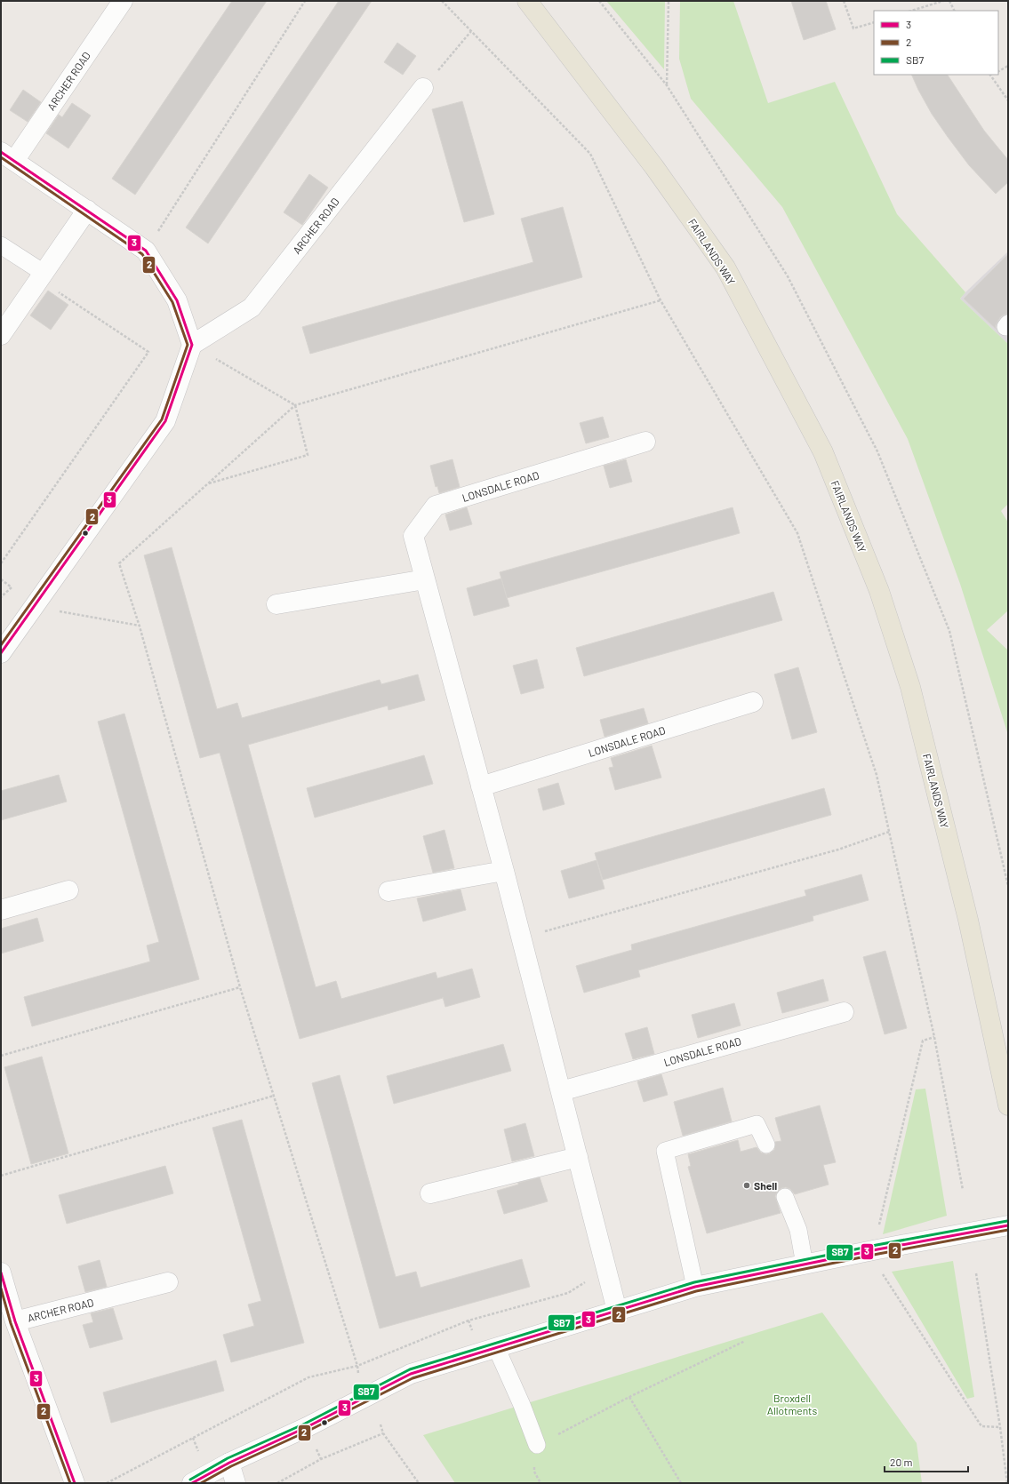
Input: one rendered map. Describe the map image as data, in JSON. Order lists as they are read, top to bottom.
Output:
{
  "streets": {
    "main road": ["FAIRLANDS WAY"],
    "street": ["ARCHER ROAD", "LONSDALE ROAD"]
  },
  "parks": ["Broxdell Allotments"],
  "places": ["Shell"],
  "lines": ["transit line 3", "transit line 2", "transit line SB7"],
  "legend": ["3", "2", "SB7"],
  "scale_bar": "20 m"
}
